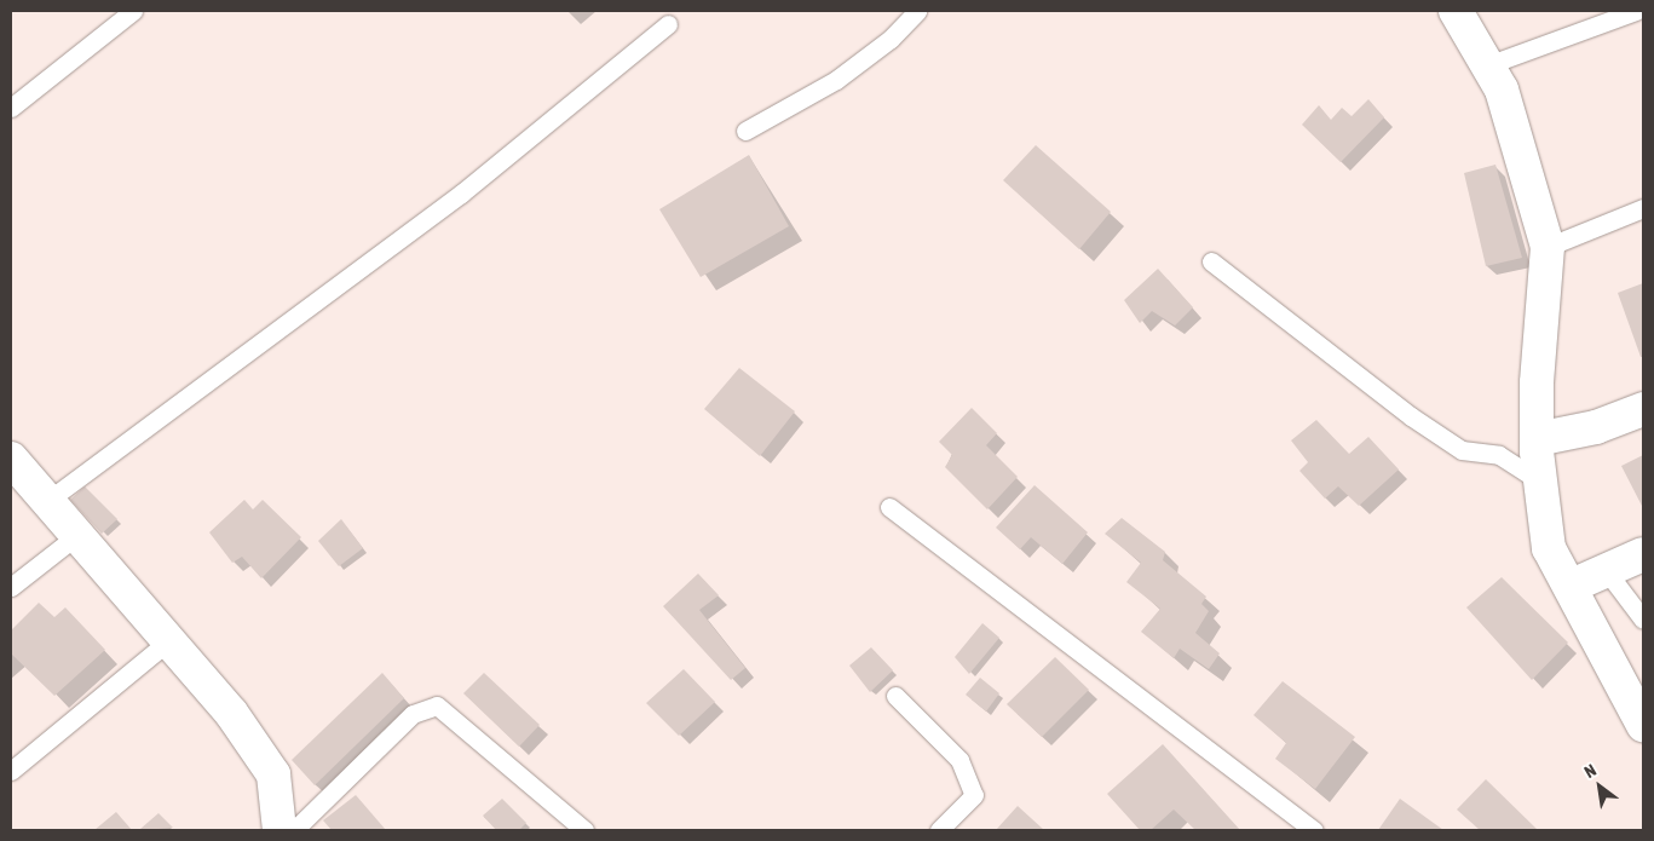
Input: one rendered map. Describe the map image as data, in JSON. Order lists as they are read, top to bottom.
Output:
{
  "north": "top left"
}
